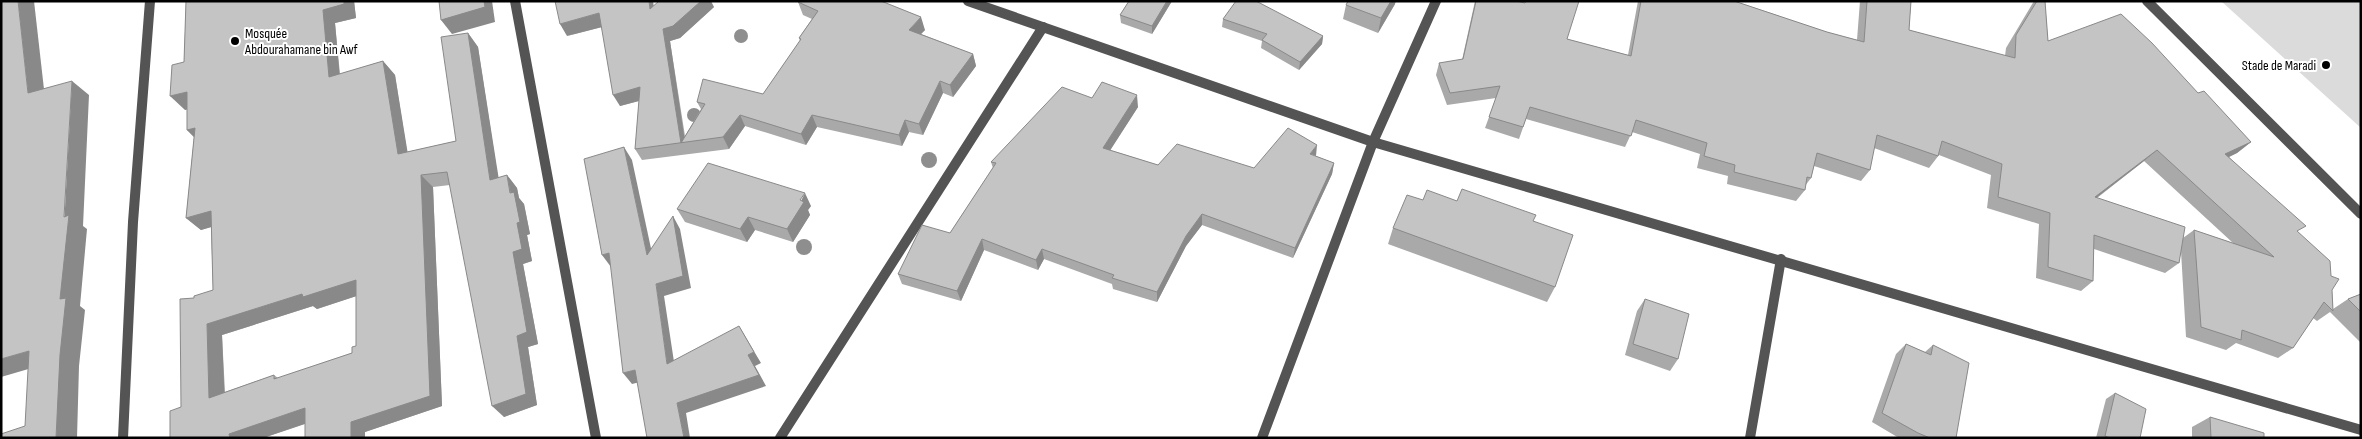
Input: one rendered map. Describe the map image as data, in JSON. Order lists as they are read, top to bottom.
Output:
{
  "places": ["Mosquée Abdourahamane bin Awf", "Stade de Maradi"]
}
